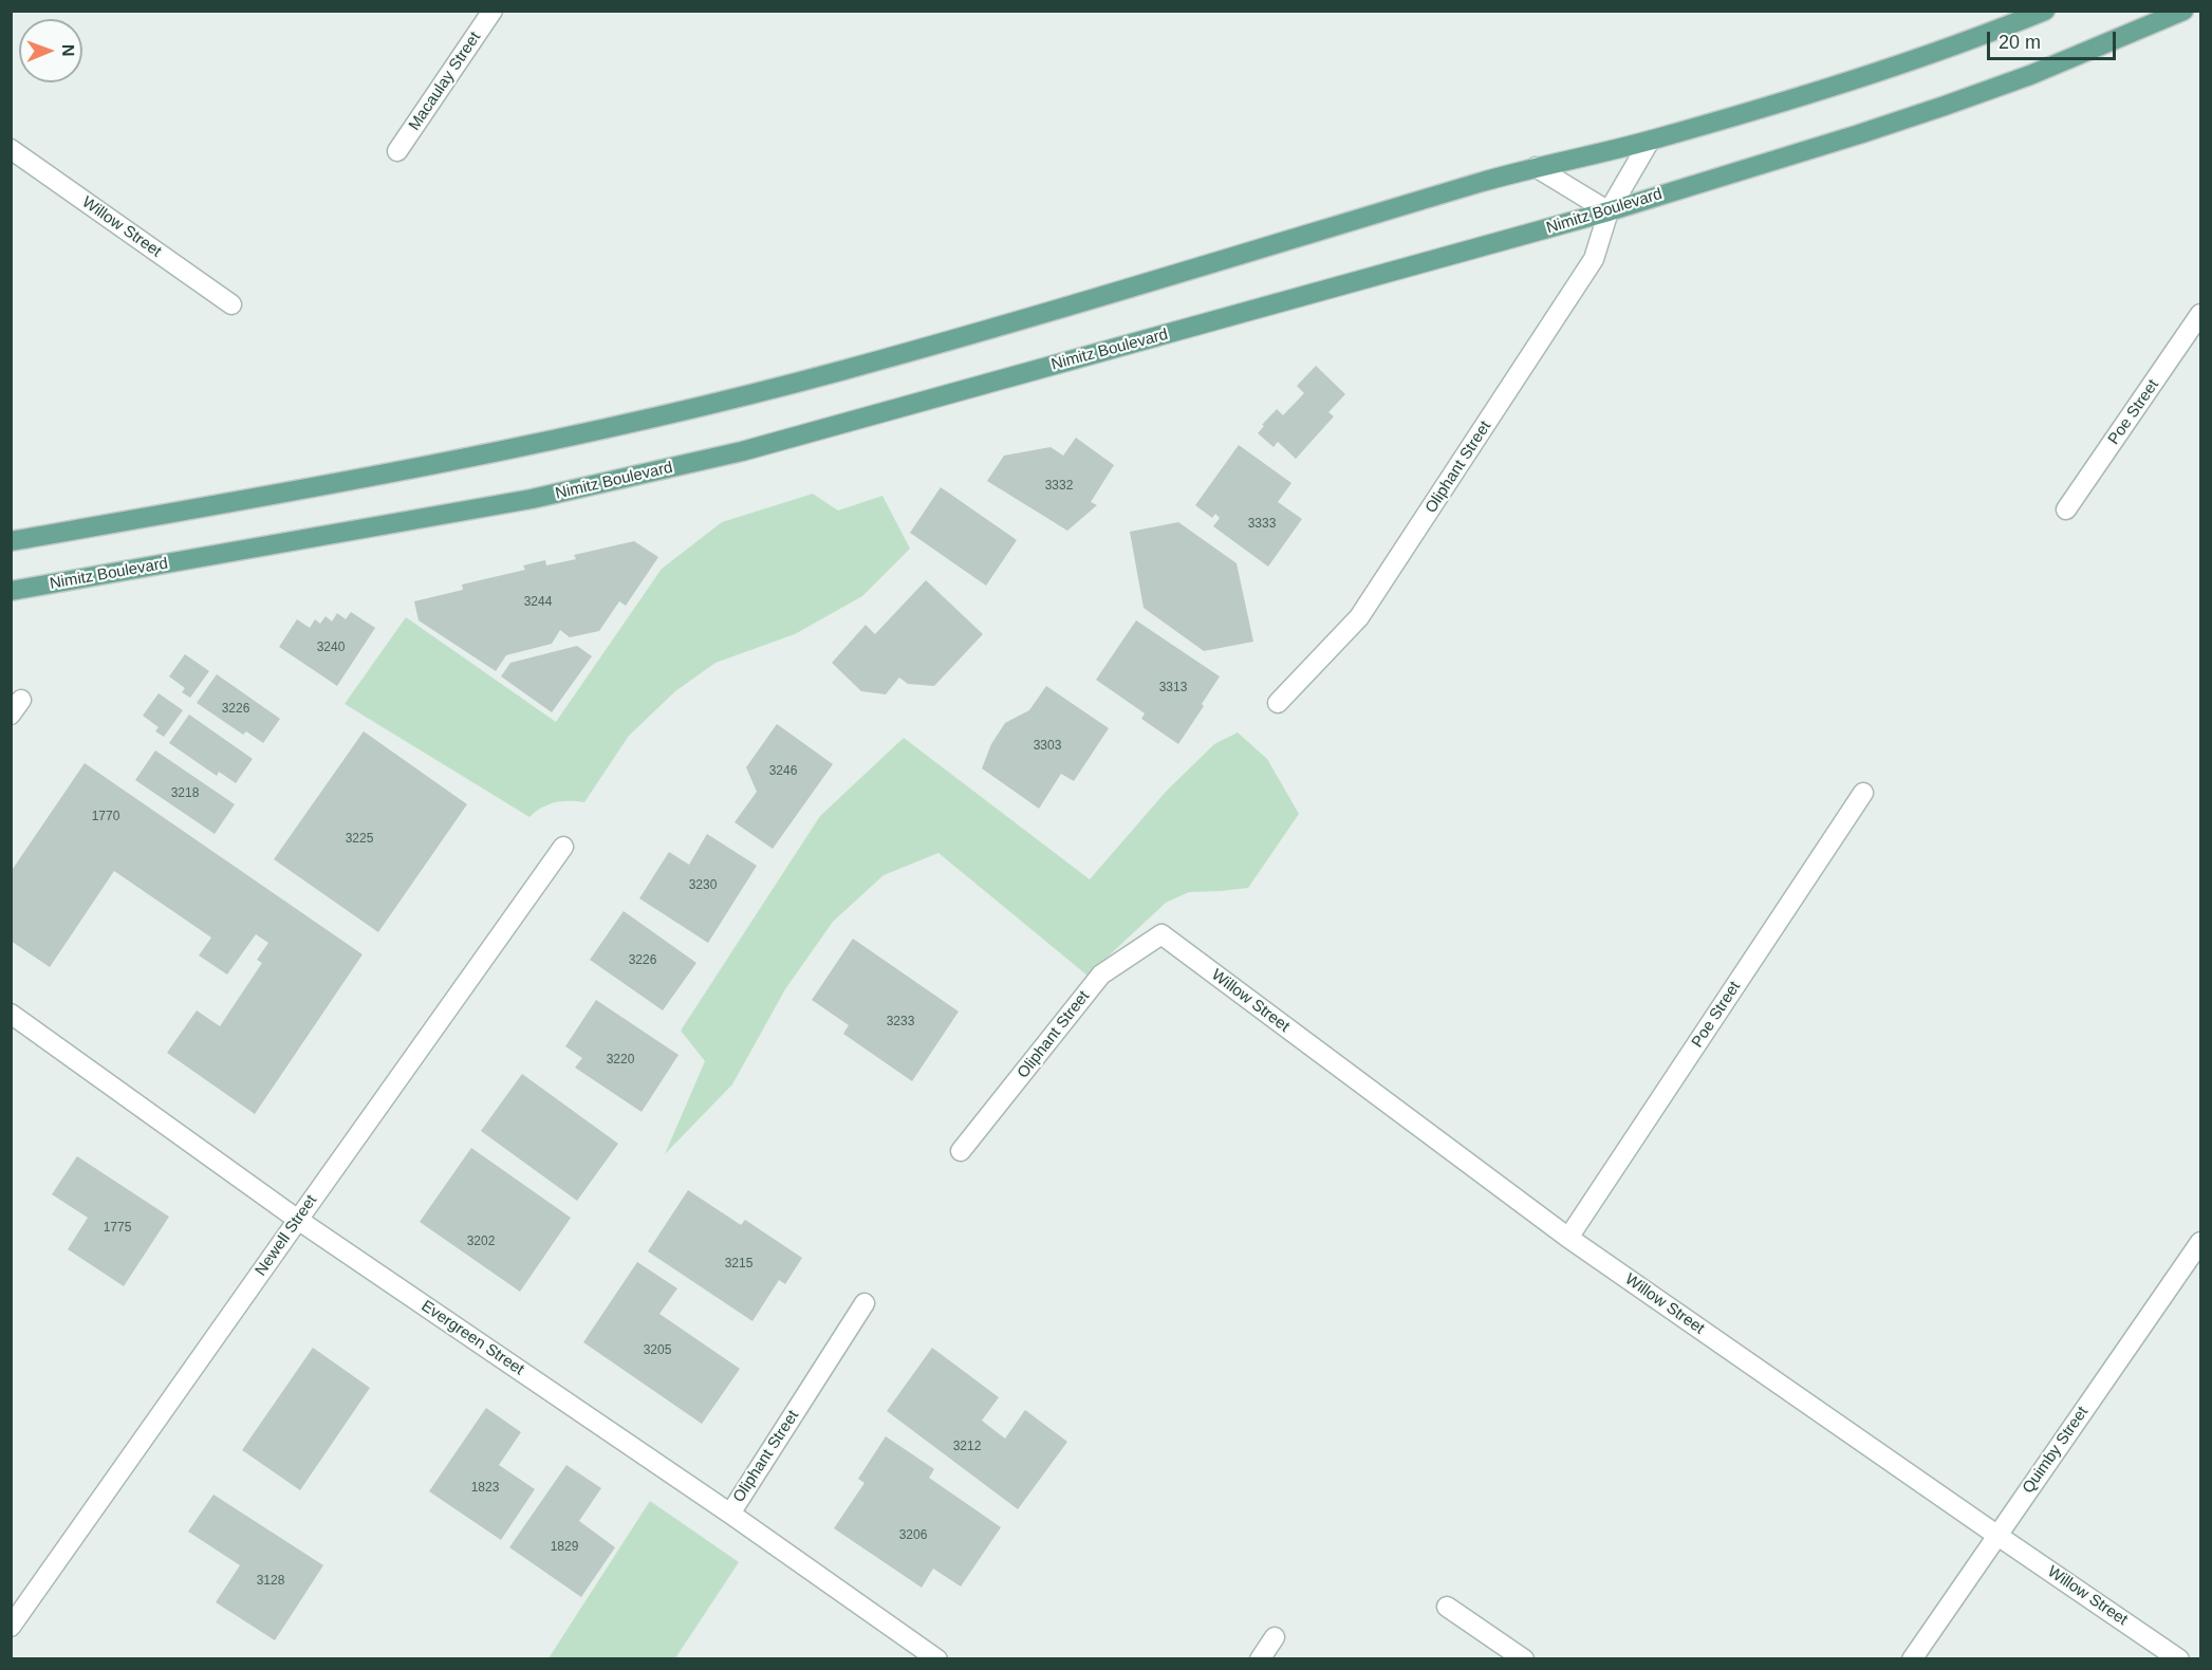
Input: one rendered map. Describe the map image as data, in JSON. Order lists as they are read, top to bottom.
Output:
{
  "streets": {
    "main road": ["Nimitz Boulevard"],
    "street": [
      "Macaulay Street",
      "Willow Street",
      "Poe Street",
      "Oliphant Street",
      "Newell Street",
      "Evergreen Street",
      "Quimby Street"
    ]
  },
  "crossings": [
    ["Nimitz Boulevard", "Oliphant Street"],
    ["Willow Street", "Poe Street"],
    ["Willow Street", "Oliphant Street"],
    ["Willow Street", "Quimby Street"],
    ["Oliphant Street", "Evergreen Street"],
    ["Newell Street", "Evergreen Street"]
  ],
  "house_numbers": [
    "3332",
    "3333",
    "3244",
    "3240",
    "3313",
    "3226",
    "3303",
    "3246",
    "3218",
    "1770",
    "3225",
    "3230",
    "3226",
    "3233",
    "3220",
    "1775",
    "3202",
    "3215",
    "3205",
    "3212",
    "1823",
    "3206",
    "1829",
    "3128"
  ],
  "scale_bar": "20 m",
  "north": "right"
}
